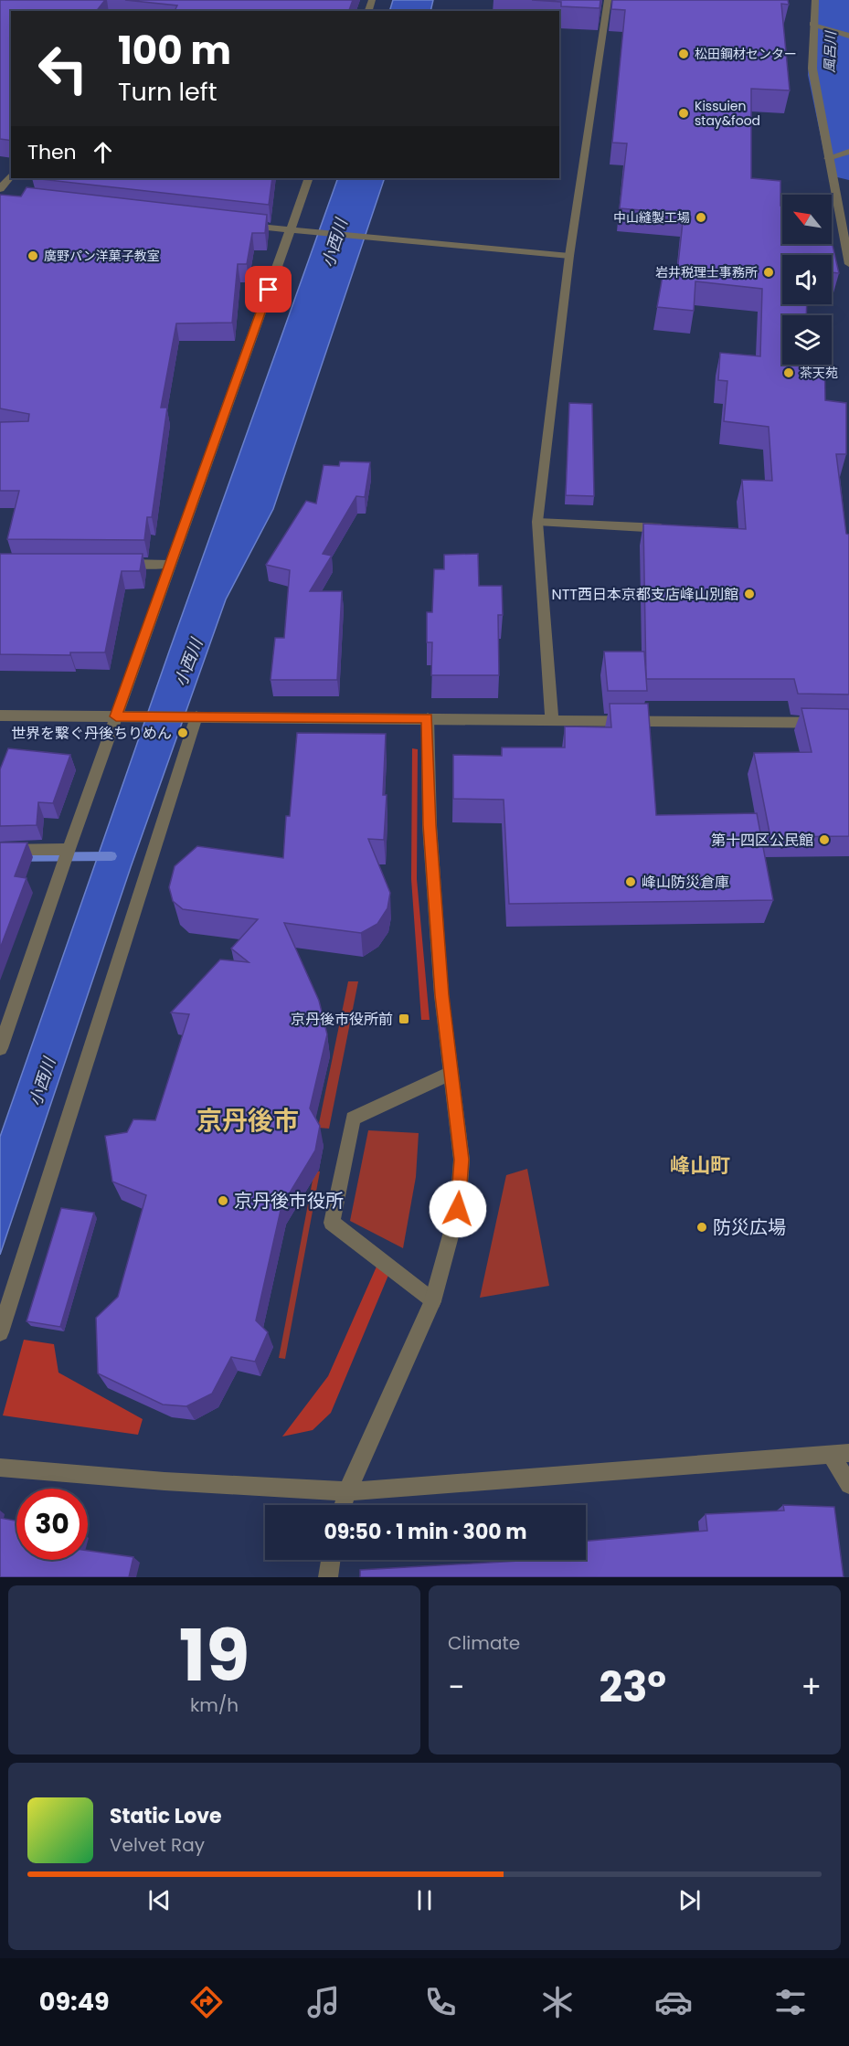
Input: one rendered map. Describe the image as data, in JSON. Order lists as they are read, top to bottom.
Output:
{
  "districts": ["京丹後市", "峰山町"],
  "water": ["風呂川", "小西川"],
  "places": {
    "other": [
      "松田鋼材センター",
      "Kissuien stay&food",
      "中山縫製工場",
      "廣野パン洋菓子教室",
      "岩井税理士事務所",
      "茶天苑",
      "NTT西日本京都支店峰山別館",
      "世界を繋ぐ丹後ちりめん",
      "第十四区公民館",
      "峰山防災倉庫",
      "京丹後市役所",
      "防災広場"
    ],
    "transit": ["京丹後市役所前"]
  },
  "north": "top left",
  "page": {
    "turn": ["100 m", "Turn left"],
    "then": "Then",
    "limit": "30",
    "trip": "09:50 · 1 min · 300 m",
    "tile": [
      ["19", "km/h"],
      "Climate"
    ],
    "heat": ["−", "23°", "+"],
    "song": ["Static Love", "Velvet Ray"],
    "tabs": "09:49"
  }
}
